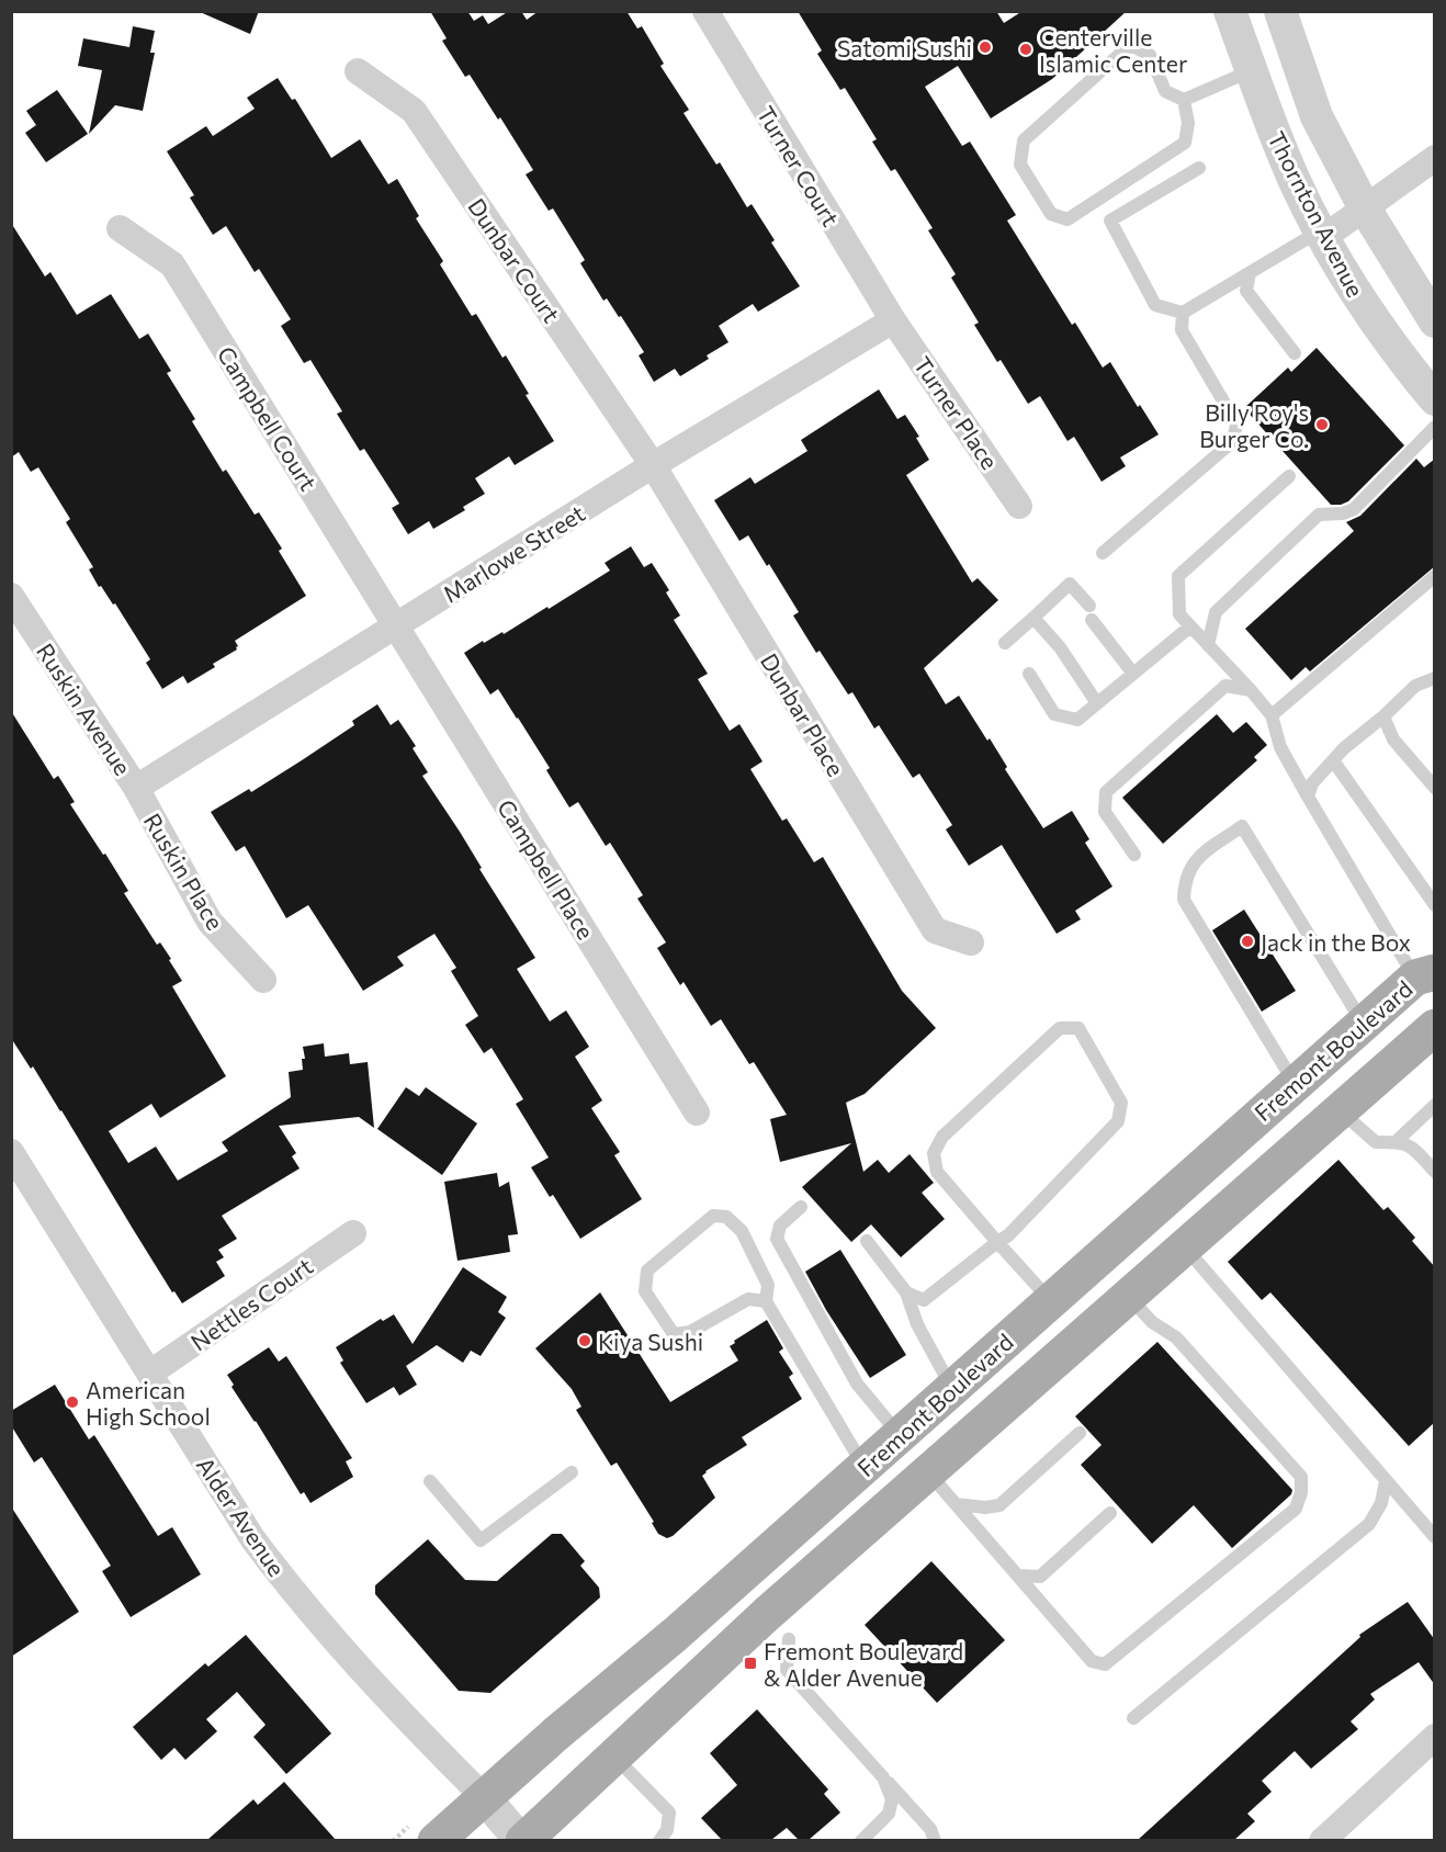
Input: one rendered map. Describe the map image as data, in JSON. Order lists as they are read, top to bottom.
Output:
{
  "streets": {
    "main road": ["Fremont Boulevard"],
    "street": [
      "Turner Court",
      "Thornton Avenue",
      "Dunbar Court",
      "Turner Place",
      "Campbell Court",
      "Marlowe Street",
      "Ruskin Avenue",
      "Dunbar Place",
      "Campbell Place",
      "Ruskin Place",
      "Nettles Court",
      "Alder Avenue"
    ]
  },
  "crossings": [
    ["Turner Court", "Turner Place"],
    ["Turner Court", "Marlowe Street"],
    ["Dunbar Court", "Marlowe Street"],
    ["Dunbar Court", "Dunbar Place"],
    ["Turner Place", "Marlowe Street"],
    ["Campbell Court", "Marlowe Street"],
    ["Campbell Court", "Campbell Place"],
    ["Marlowe Street", "Ruskin Avenue"],
    ["Marlowe Street", "Dunbar Place"],
    ["Marlowe Street", "Campbell Place"],
    ["Marlowe Street", "Ruskin Place"],
    ["Ruskin Avenue", "Ruskin Place"],
    ["Fremont Boulevard", "Alder Avenue"],
    ["Nettles Court", "Alder Avenue"]
  ],
  "places": {
    "other": [
      "Satomi Sushi",
      "Centerville Islamic Center",
      "Billy Roy's Burger Co.",
      "Jack in the Box",
      "Kiya Sushi",
      "American High School"
    ],
    "transit": ["Fremont Boulevard & Alder Avenue"]
  }
}
